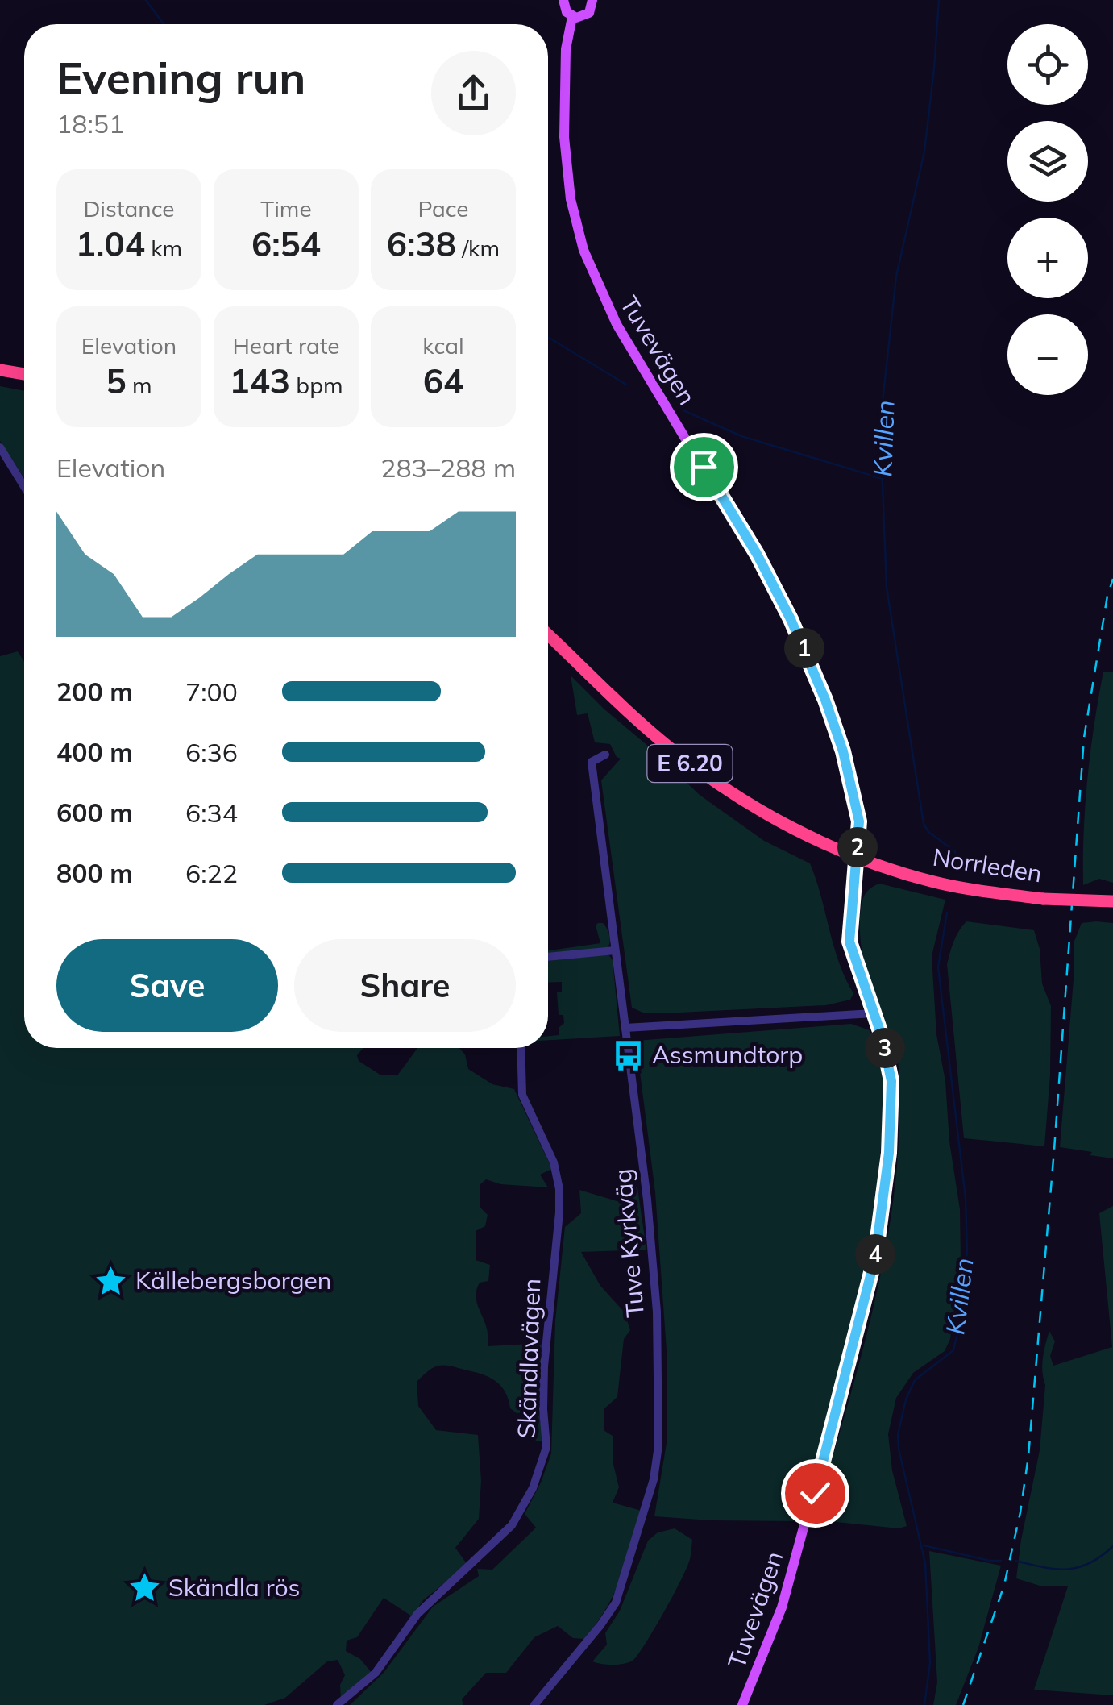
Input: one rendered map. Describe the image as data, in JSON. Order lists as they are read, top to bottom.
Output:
{
  "streets": {
    "highway": ["E 6.20", "Norrleden"],
    "main road": ["Tuvevägen"],
    "street": ["Tuve Kyrkväg", "Skändlavägen"]
  },
  "crossings": [
    ["Tuvevägen", "E 6.20"],
    ["Tuvevägen", "Norrleden"],
    ["E 6.20", "Norrleden"]
  ],
  "water": ["Kvillen"],
  "places": {
    "bus stop": ["Assmundtorp"],
    "place": ["Källebergsborgen", "Skändla rös"]
  },
  "page": {
    "map_buttons": ["+", "−"],
    "heading": ["Evening run", "18:51"],
    "stats": [
      ["Distance", "1.04 km"],
      ["Time", "6:54"],
      ["Pace", "6:38 /km"],
      ["Elevation", "5 m"],
      ["Heart rate", "143 bpm"],
      ["kcal", "64"]
    ],
    "chart": ["Elevation", "283–288 m"],
    "pins": [
      "1",
      "2",
      "3",
      "4"
    ],
    "list": [
      {
        "name": "200 m",
        "note": "7:00"
      },
      {
        "name": "400 m",
        "note": "6:36"
      },
      {
        "name": "600 m",
        "note": "6:34"
      },
      {
        "name": "800 m",
        "note": "6:22"
      }
    ],
    "buttons": ["Save", "Share"]
  }
}
